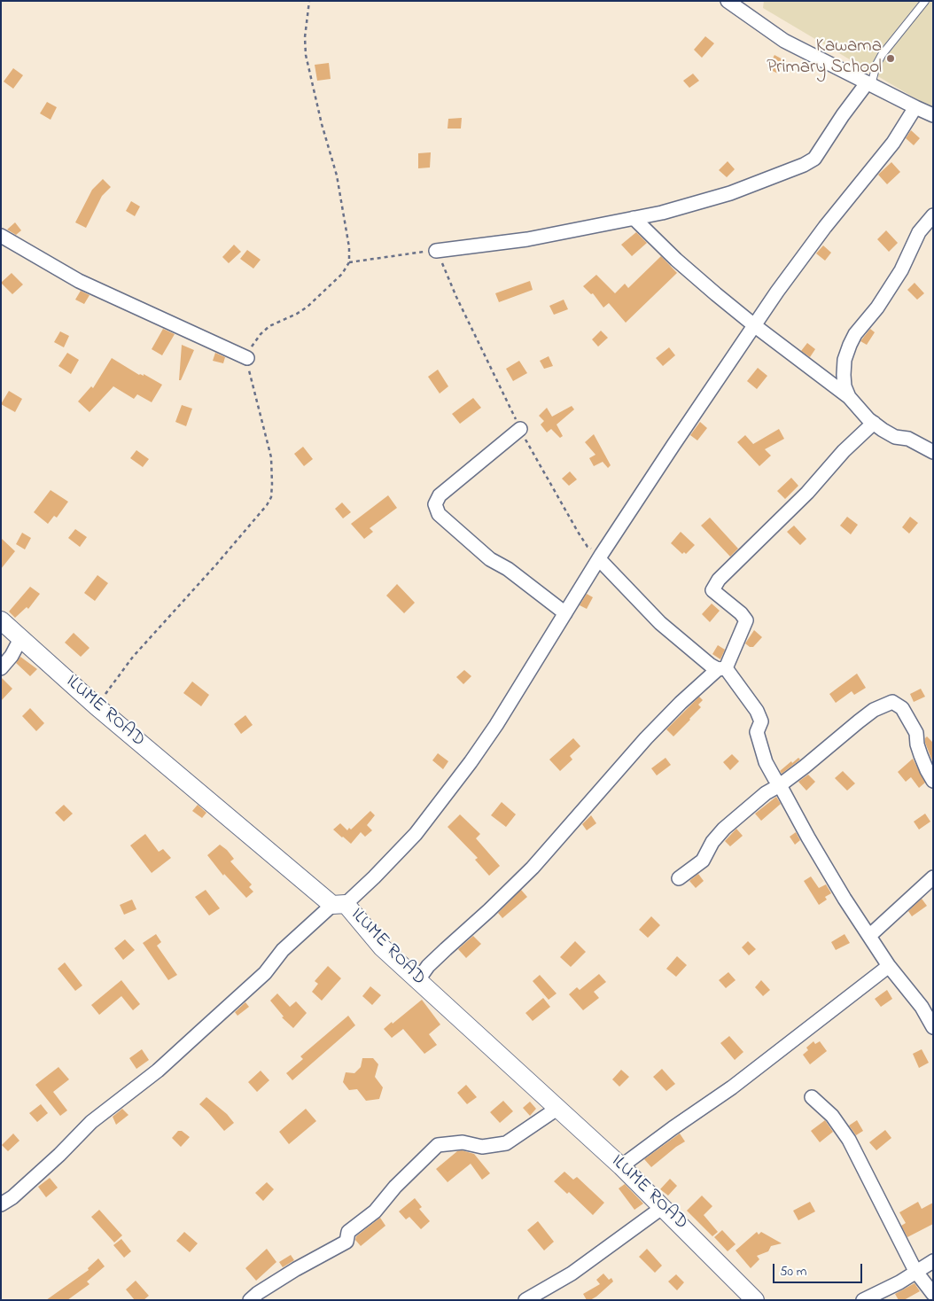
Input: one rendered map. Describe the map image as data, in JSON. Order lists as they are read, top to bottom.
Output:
{
  "streets": {
    "street": ["ILUME ROAD"]
  },
  "places": ["Kawama Primary School"],
  "scale_bar": "50 m"
}
